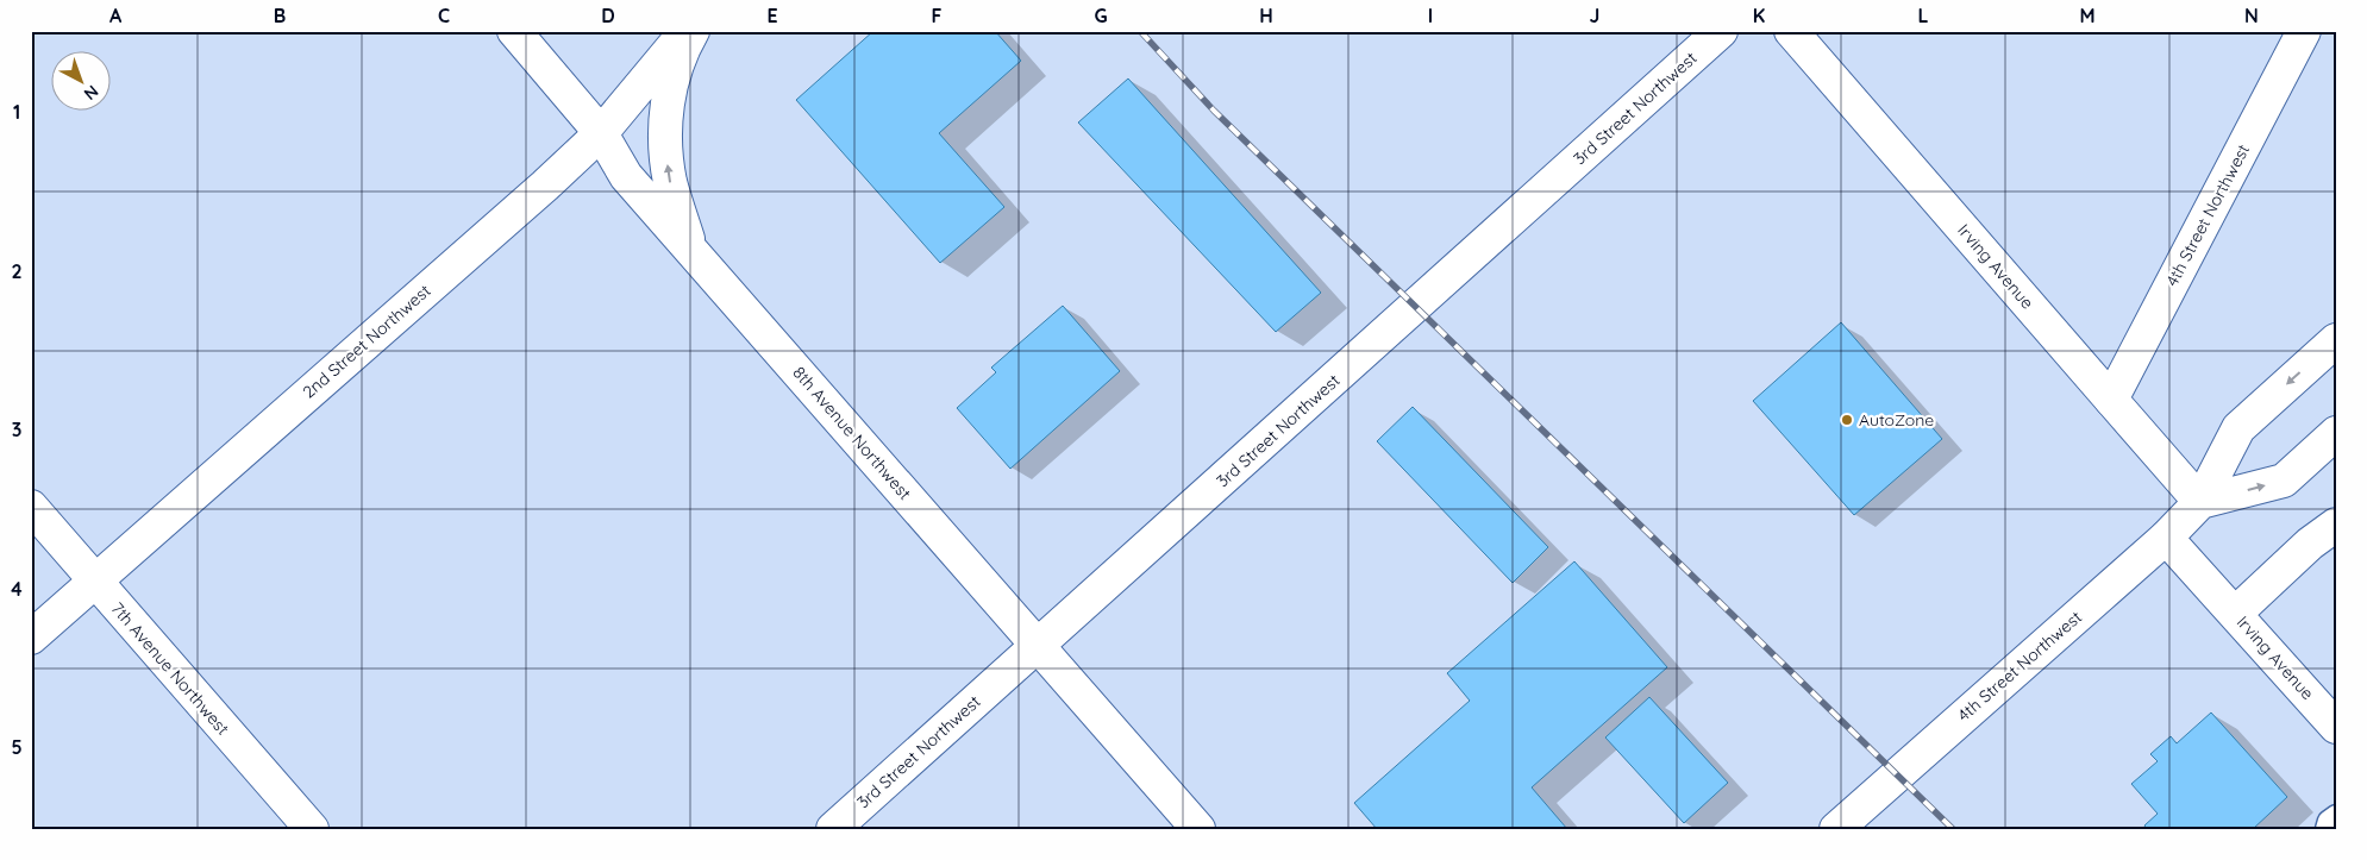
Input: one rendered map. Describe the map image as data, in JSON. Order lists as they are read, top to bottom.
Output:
{
  "streets": {
    "street": [
      "3rd Street Northwest",
      "4th Street Northwest",
      "Irving Avenue",
      "2nd Street Northwest",
      "8th Avenue Northwest",
      "7th Avenue Northwest"
    ]
  },
  "crossings": [
    ["3rd Street Northwest", "8th Avenue Northwest"],
    ["4th Street Northwest", "Irving Avenue"],
    ["2nd Street Northwest", "8th Avenue Northwest"],
    ["2nd Street Northwest", "7th Avenue Northwest"]
  ],
  "places": ["AutoZone"],
  "north": "bottom right",
  "grid": {
    "columns": [
      "A",
      "B",
      "C",
      "D",
      "E",
      "F",
      "G",
      "H",
      "I",
      "J",
      "K",
      "L",
      "M",
      "N"
    ],
    "rows": [
      "1",
      "2",
      "3",
      "4",
      "5"
    ]
  }
}
